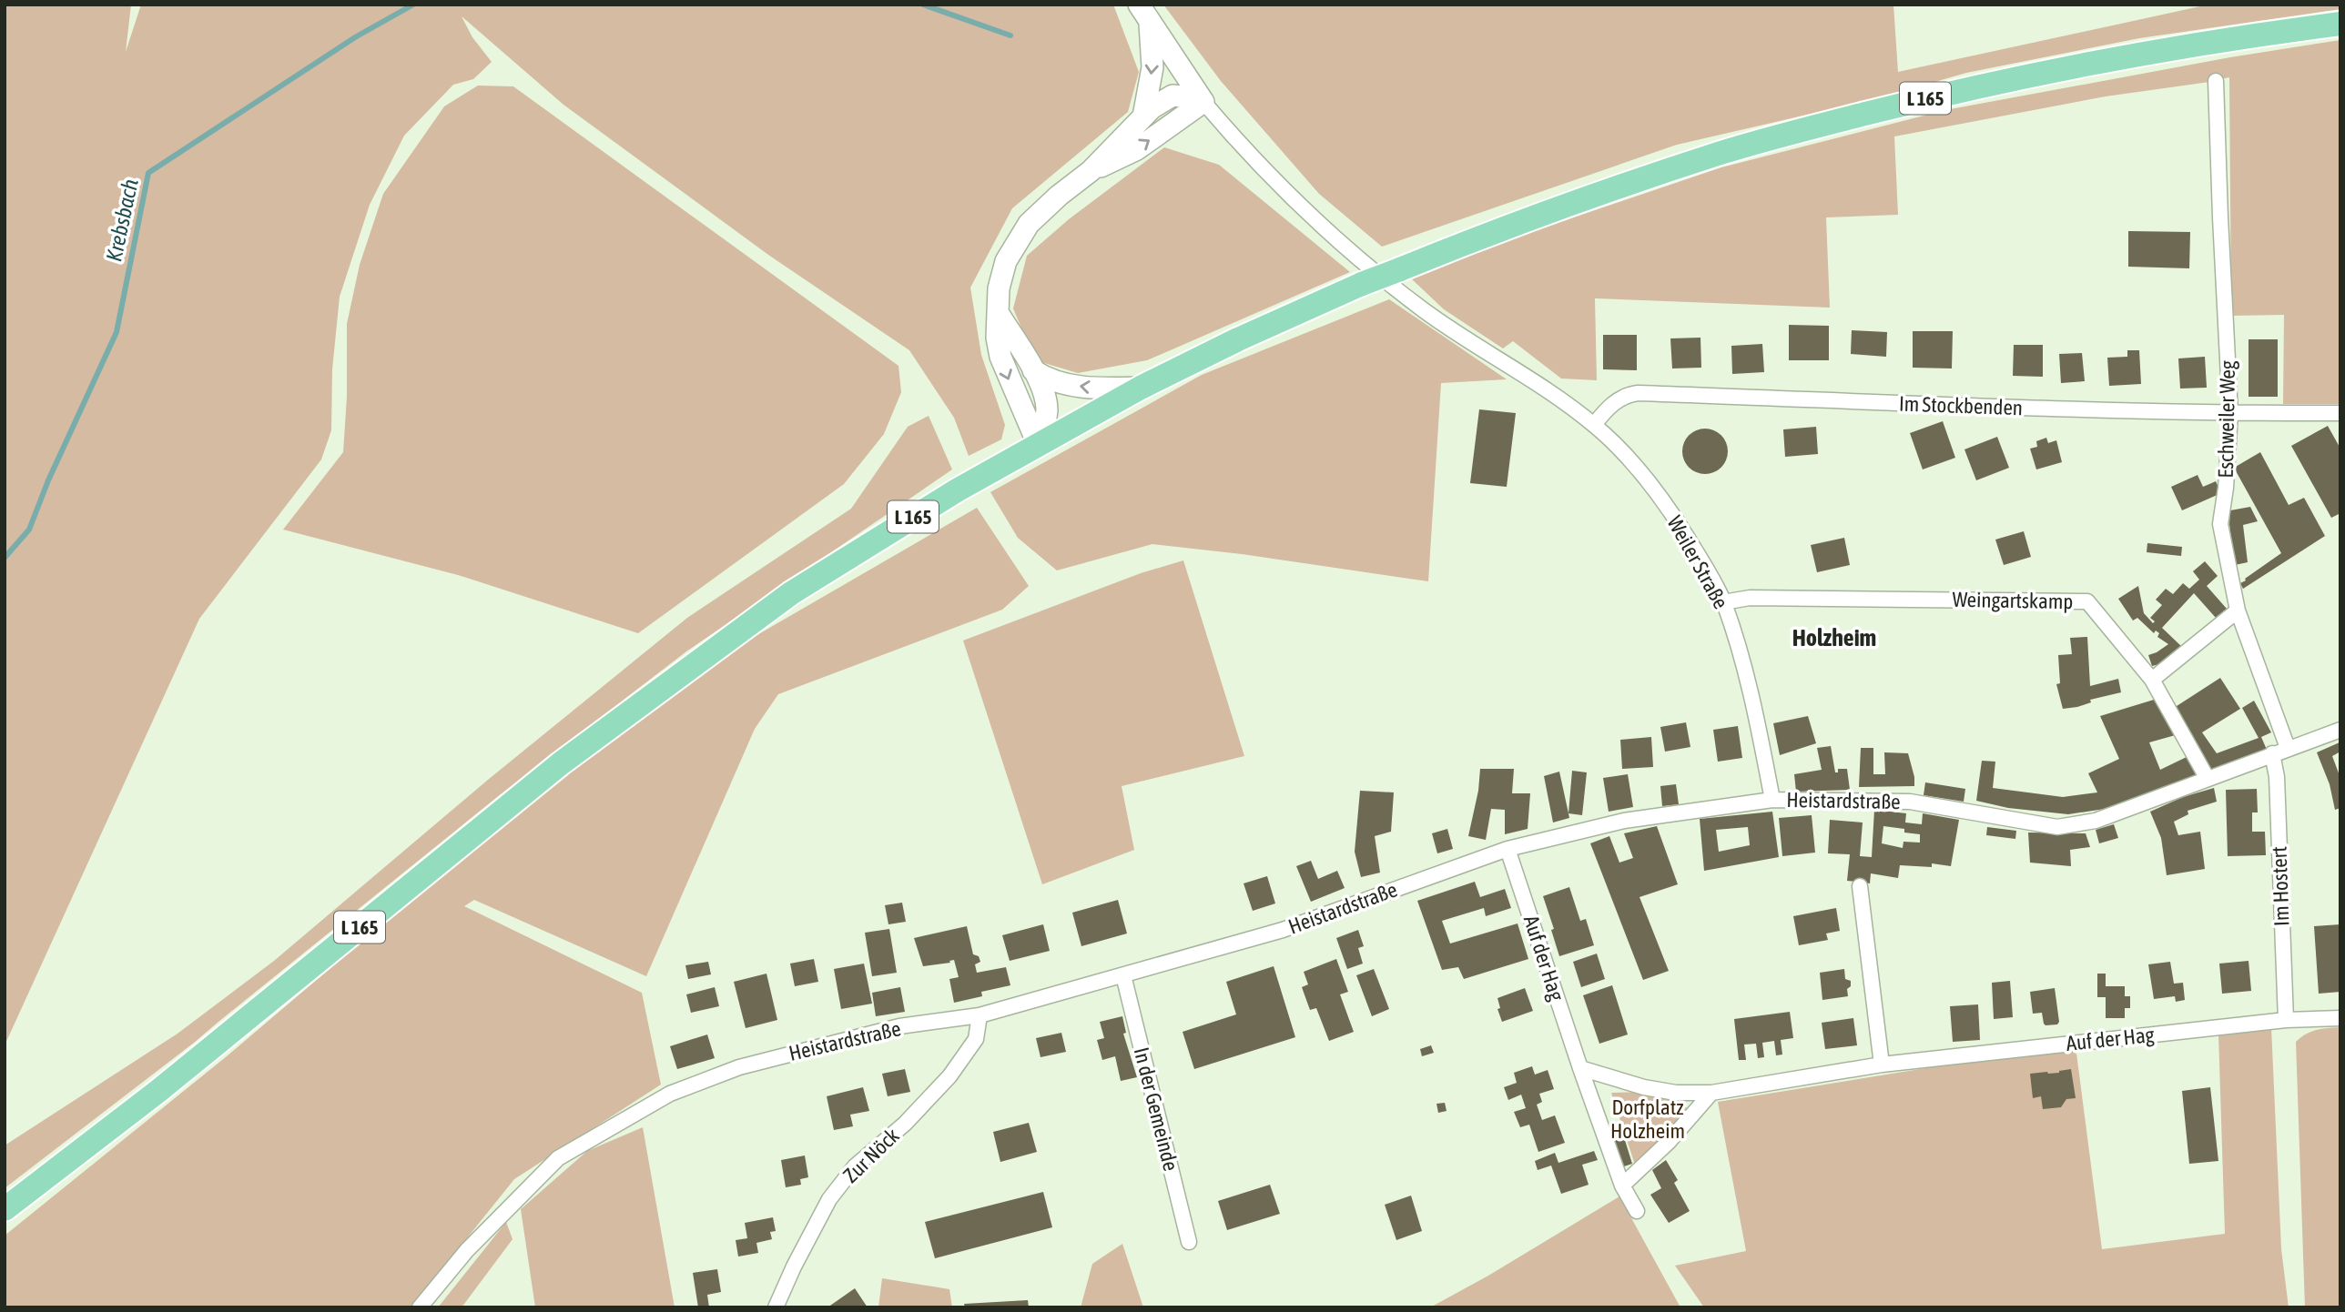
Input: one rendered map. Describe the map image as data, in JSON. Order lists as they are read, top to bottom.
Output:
{
  "streets": {
    "main road": ["L 165"],
    "street": [
      "Im Stockbenden",
      "Eschweiler Weg",
      "Weiler Straße",
      "Weingartskamp",
      "Heistardstraße",
      "Im Hostert",
      "Auf der Hag",
      "In der Gemeinde",
      "Zur Nöck"
    ]
  },
  "crossings": [
    ["Im Stockbenden", "Eschweiler Weg"],
    ["Im Stockbenden", "Weiler Straße"],
    ["Eschweiler Weg", "Heistardstraße"],
    ["Weiler Straße", "Weingartskamp"],
    ["Weiler Straße", "Heistardstraße"],
    ["Weingartskamp", "Heistardstraße"],
    ["Heistardstraße", "Im Hostert"],
    ["Heistardstraße", "Auf der Hag"],
    ["Heistardstraße", "In der Gemeinde"],
    ["Heistardstraße", "Zur Nöck"],
    ["Im Hostert", "Auf der Hag"]
  ],
  "districts": ["Holzheim"],
  "water": ["Krebsbach"],
  "parks": ["Dorfplatz Holzheim"]
}
